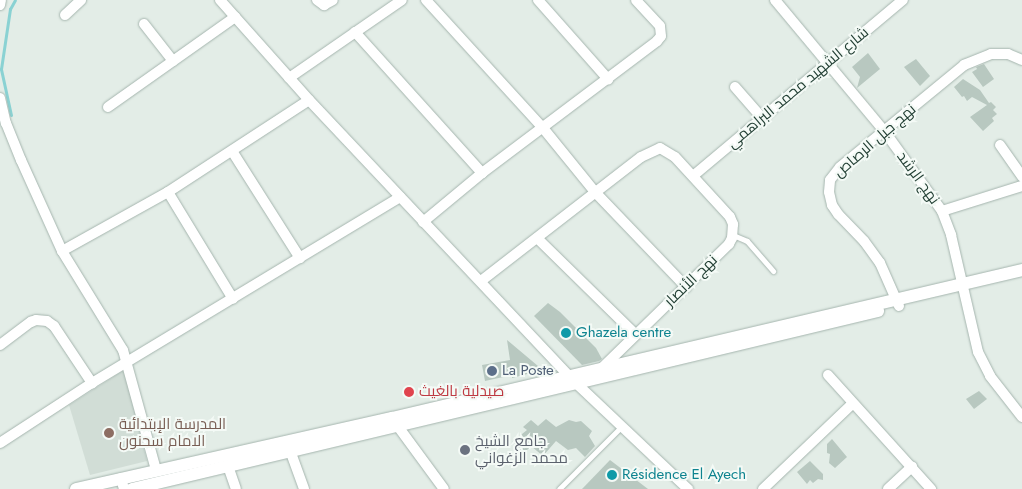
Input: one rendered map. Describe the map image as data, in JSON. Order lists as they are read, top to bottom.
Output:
{
  "streets": {
    "street": [
      "شارع الشهيد محمد البراهمي",
      "نهج جبل الرصاص",
      "نهج الرشد",
      "نهج الأنصار"
    ]
  },
  "crossings": [
    ["شارع الشهيد محمد البراهمي", "نهج الرشد"],
    ["نهج جبل الرصاص", "نهج الرشد"]
  ],
  "places": [
    "Ghazela centre",
    "La Poste",
    "صيدلية بالغيث",
    "المدرسة الإبتدائية الامام سحنون",
    "جامع الشيخ محمد الزغواني",
    "Résidence El Ayech"
  ]
}
